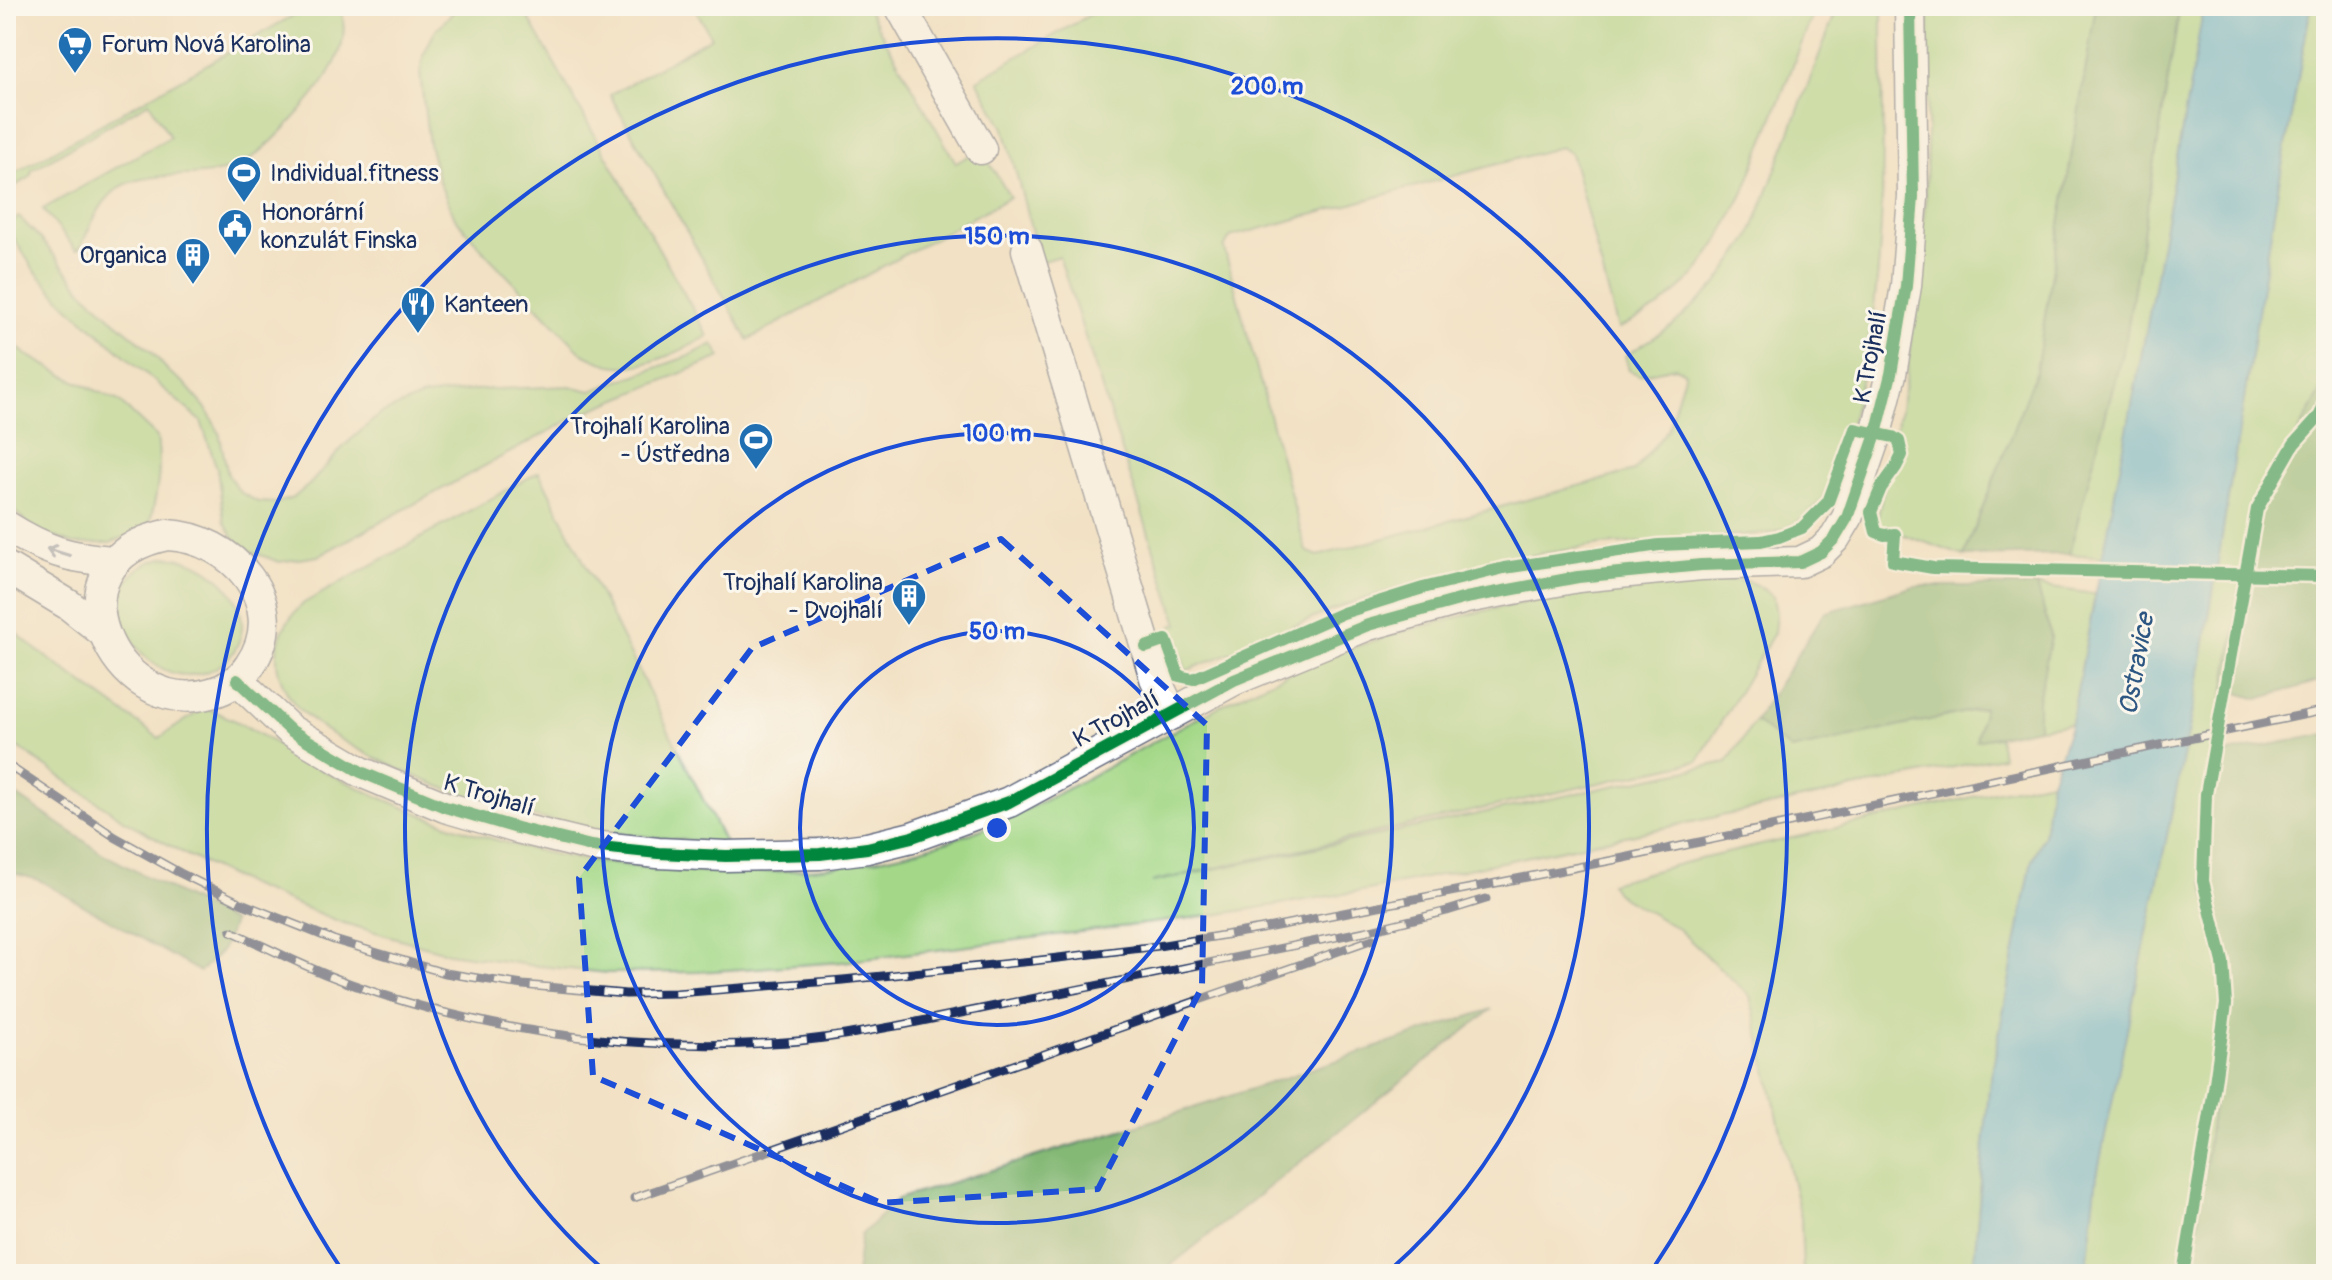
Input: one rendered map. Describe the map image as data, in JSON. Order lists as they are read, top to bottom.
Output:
{
  "streets": {
    "street": ["K Trojhalí"]
  },
  "water": ["Ostravice"],
  "places": {
    "supermarket": ["Forum Nová Karolina"],
    "sports": ["Individual.fitness", "Trojhalí Karolina - Ústředna"],
    "public building": ["Honorární konzulát Finska"],
    "building": ["Organica", "Trojhalí Karolina - Dvojhalí"],
    "restaurant": ["Kanteen"]
  },
  "rings": [
    "200 m",
    "150 m",
    "100 m",
    "50 m"
  ]
}
